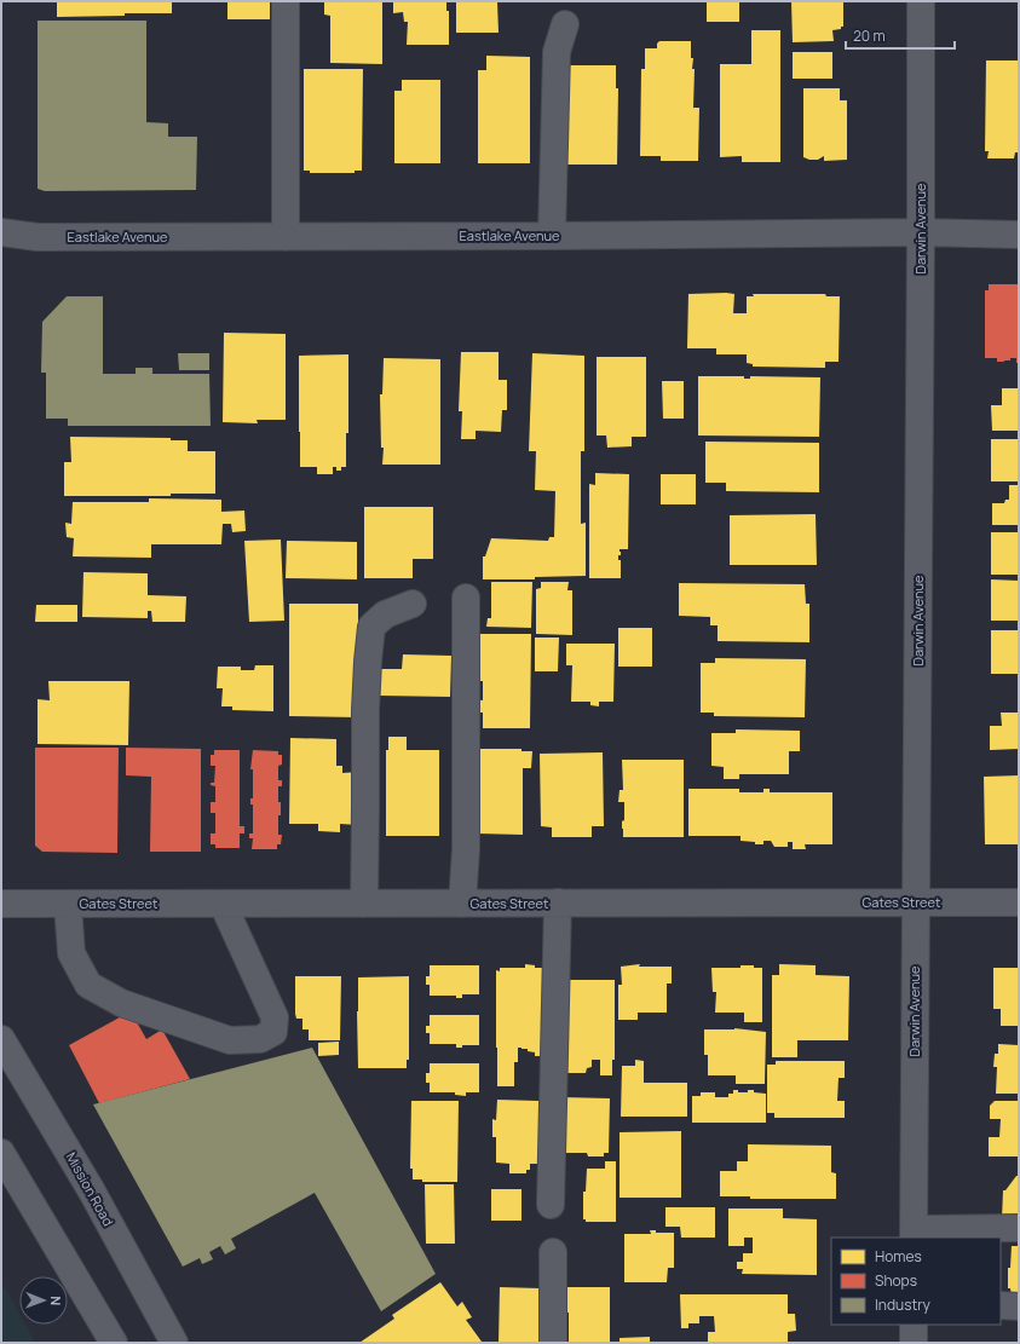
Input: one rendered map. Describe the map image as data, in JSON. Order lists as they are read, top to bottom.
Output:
{
  "streets": {
    "main road": ["Mission Road"],
    "street": ["Darwin Avenue", "Eastlake Avenue", "Gates Street"]
  },
  "crossings": [
    ["Darwin Avenue", "Eastlake Avenue"],
    ["Darwin Avenue", "Gates Street"]
  ],
  "legend": ["Homes", "Shops", "Industry"],
  "scale_bar": "20 m",
  "north": "right"
}
